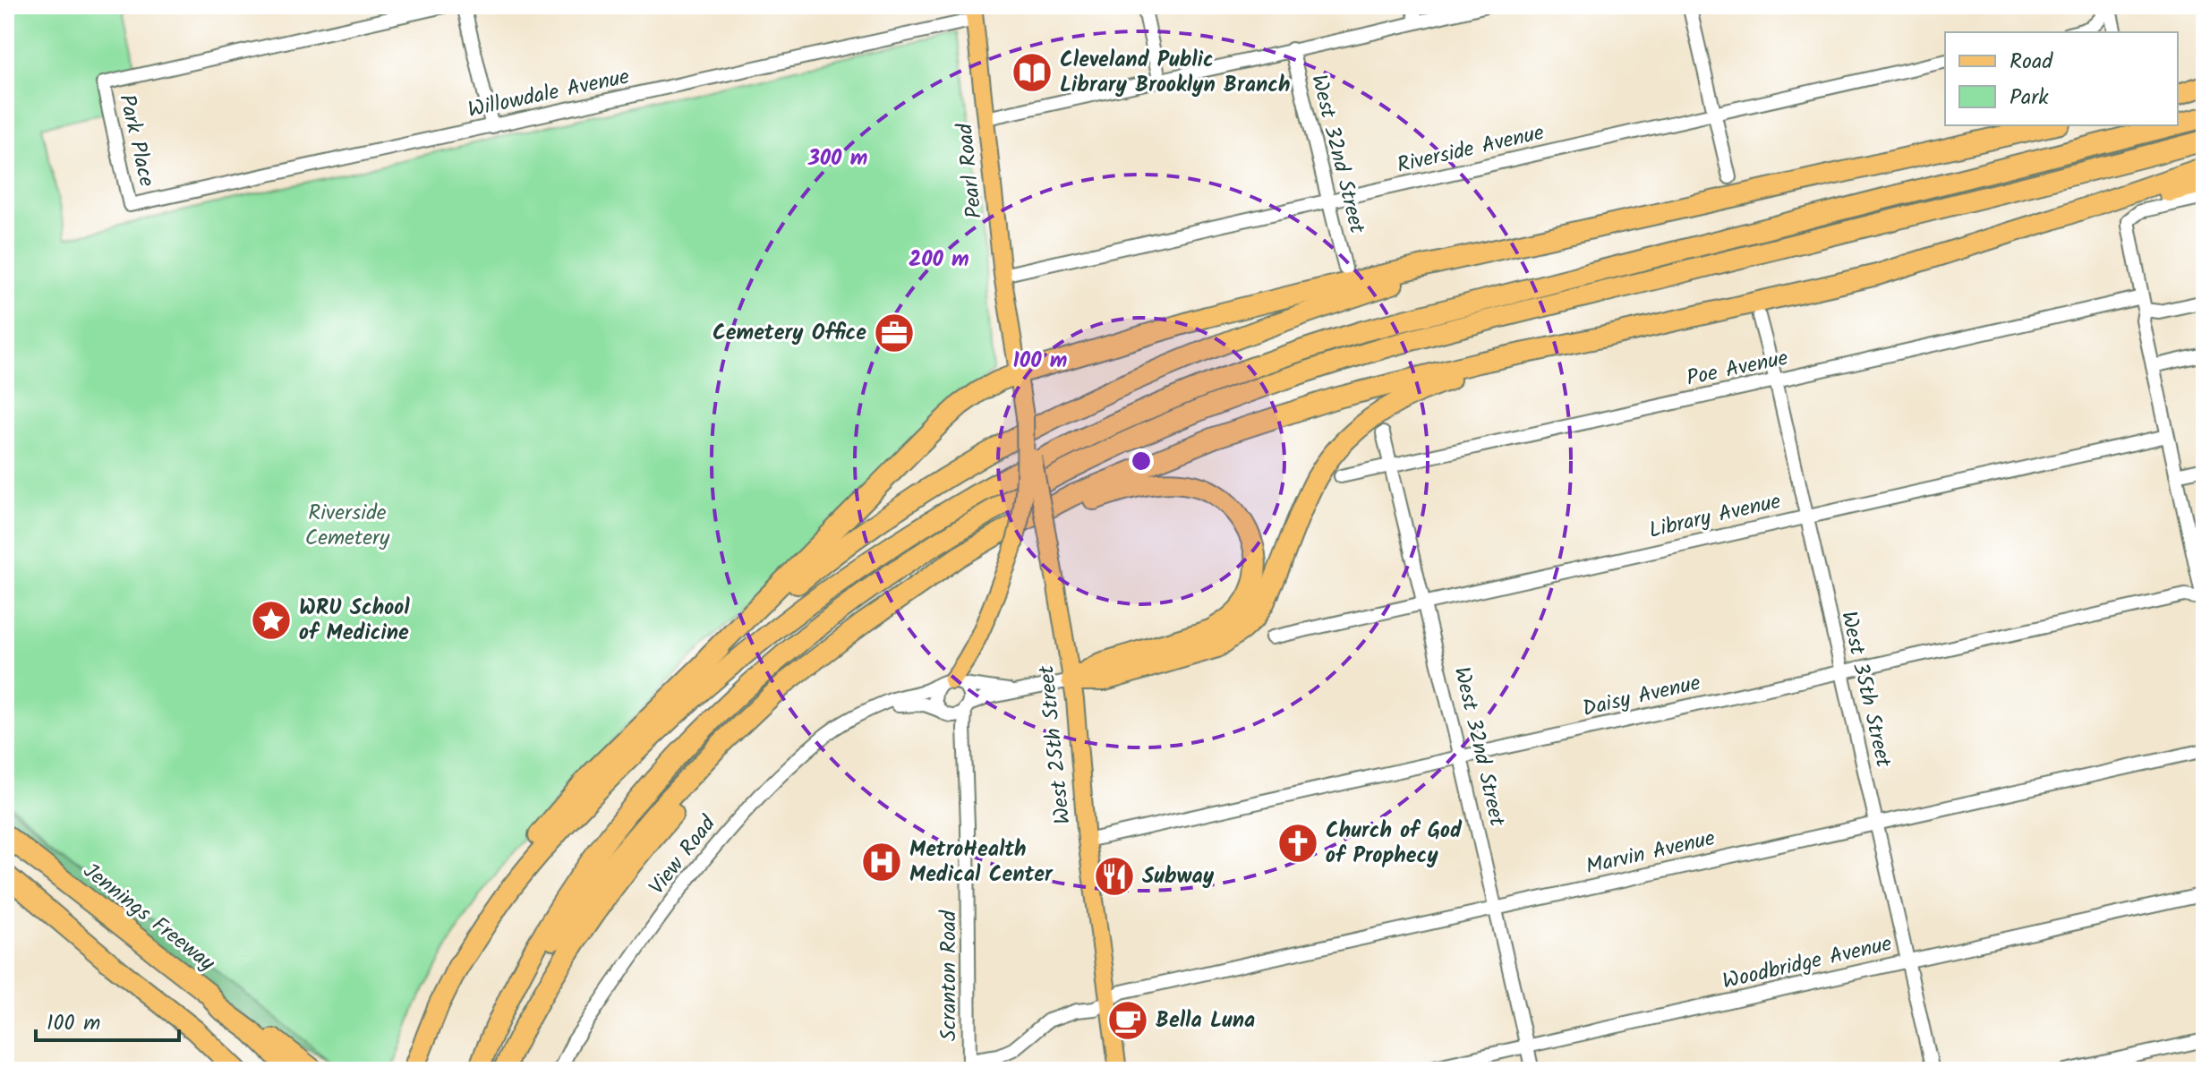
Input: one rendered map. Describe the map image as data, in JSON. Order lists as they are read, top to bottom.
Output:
{
  "streets": {
    "highway": ["Jennings Freeway"],
    "main road": ["Pearl Road", "West 25th Street"],
    "street": [
      "Willowdale Avenue",
      "Park Place",
      "Riverside Avenue",
      "West 32nd Street",
      "Poe Avenue",
      "Library Avenue",
      "West 35th Street",
      "Daisy Avenue",
      "Marvin Avenue",
      "View Road",
      "Woodbridge Avenue",
      "Scranton Road"
    ]
  },
  "crossings": [
    ["Willowdale Avenue", "Park Place"],
    ["Willowdale Avenue", "Pearl Road"],
    ["Riverside Avenue", "West 32nd Street"],
    ["Riverside Avenue", "Pearl Road"],
    ["West 32nd Street", "Poe Avenue"],
    ["West 32nd Street", "Library Avenue"],
    ["West 32nd Street", "Daisy Avenue"],
    ["West 32nd Street", "Marvin Avenue"],
    ["West 32nd Street", "Woodbridge Avenue"],
    ["Pearl Road", "West 25th Street"],
    ["Poe Avenue", "West 35th Street"],
    ["Library Avenue", "West 35th Street"],
    ["West 35th Street", "Daisy Avenue"],
    ["West 35th Street", "Marvin Avenue"],
    ["West 35th Street", "Woodbridge Avenue"],
    ["Daisy Avenue", "West 25th Street"],
    ["West 25th Street", "Marvin Avenue"],
    ["Marvin Avenue", "Scranton Road"],
    ["View Road", "Scranton Road"]
  ],
  "parks": ["Riverside Cemetery"],
  "places": {
    "library": ["Cleveland Public Library Brooklyn Branch"],
    "office": ["Cemetery Office"],
    "place": ["WRU School of Medicine"],
    "church": ["Church of God of Prophecy"],
    "hospital": ["MetroHealth Medical Center"],
    "restaurant": ["Subway"],
    "cafe": ["Bella Luna"]
  },
  "legend": ["Road", "Park"],
  "scale_bar": "100 m",
  "rings": ["300 m", "200 m", "100 m"]
}
